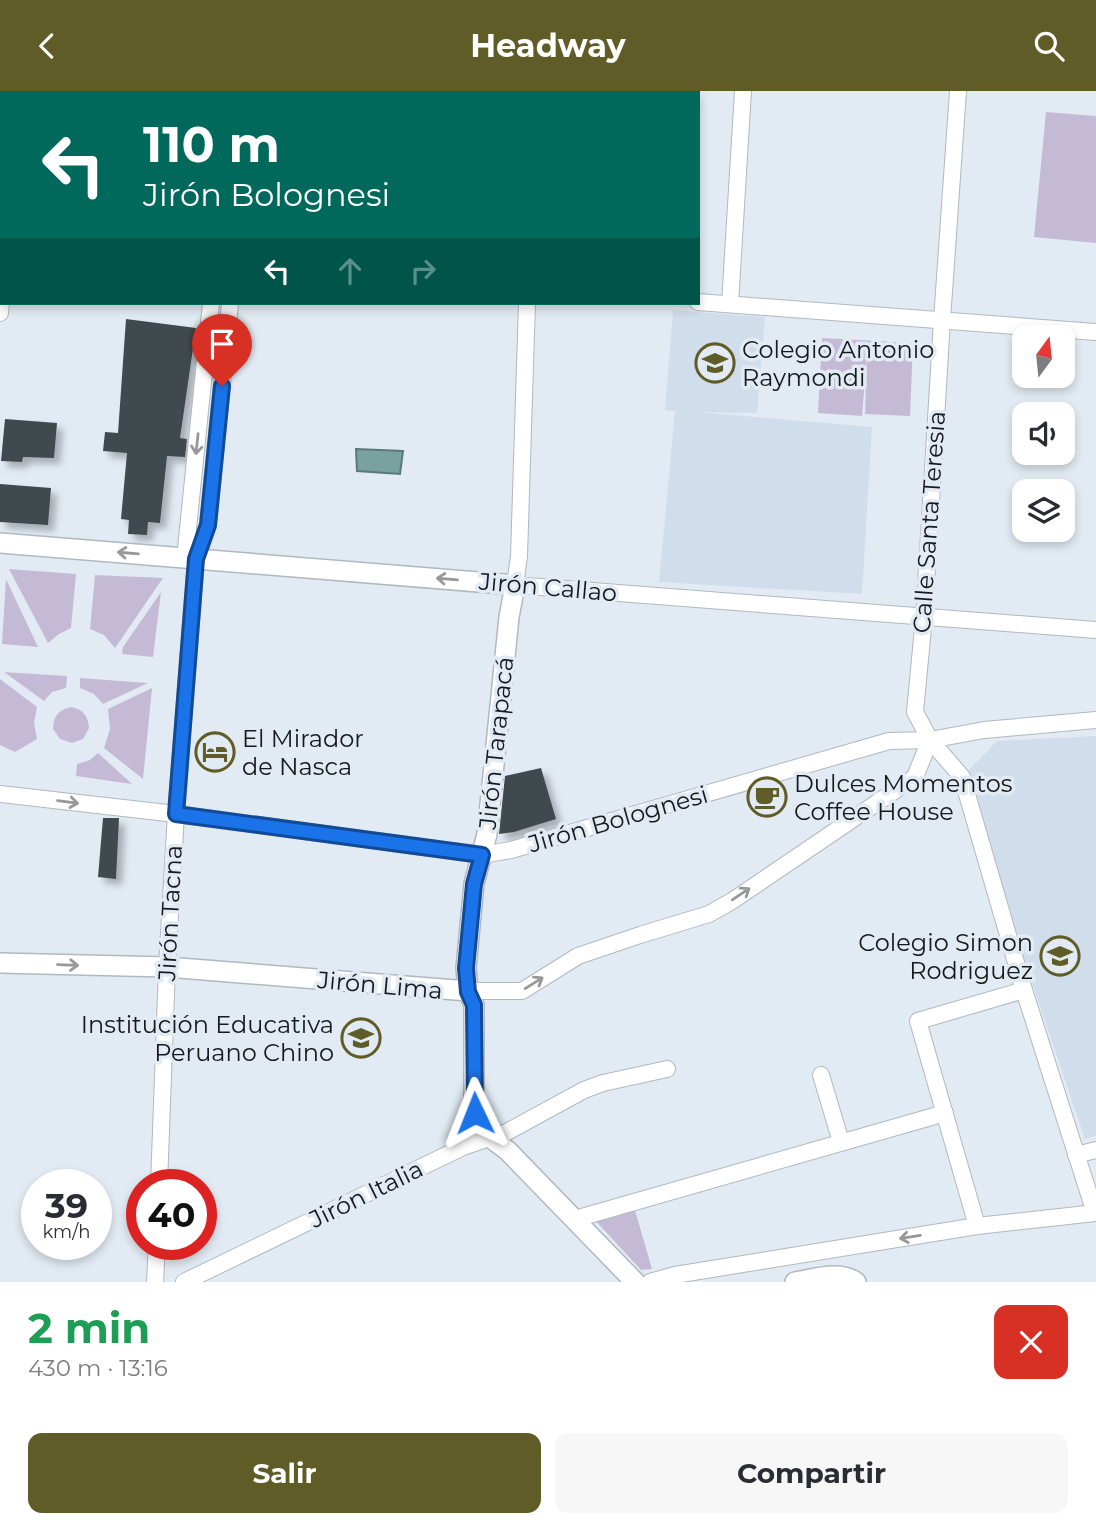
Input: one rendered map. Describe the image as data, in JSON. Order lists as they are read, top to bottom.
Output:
{
  "streets": {
    "street": [
      "Calle Santa Teresia",
      "Jirón Callao",
      "Jirón Tarapacá",
      "Jirón Bolognesi",
      "Jirón Tacna",
      "Jirón Lima",
      "Jirón Italia"
    ]
  },
  "crossings": [
    ["Calle Santa Teresia", "Jirón Callao"],
    ["Calle Santa Teresia", "Jirón Bolognesi"],
    ["Calle Santa Teresia", "Jirón Lima"],
    ["Jirón Callao", "Jirón Tarapacá"],
    ["Jirón Callao", "Jirón Tacna"],
    ["Jirón Tarapacá", "Jirón Bolognesi"],
    ["Jirón Tarapacá", "Jirón Lima"],
    ["Jirón Tarapacá", "Jirón Italia"],
    ["Jirón Bolognesi", "Jirón Tacna"],
    ["Jirón Bolognesi", "Jirón Lima"],
    ["Jirón Tacna", "Jirón Lima"]
  ],
  "one_way": ["Jirón Callao", "Jirón Lima"],
  "places": {
    "school or university": ["Colegio Antonio Raymondi", "Colegio Simon Rodriguez", "Institución Educativa Peruano Chino"],
    "hotel": ["El Mirador de Nasca"],
    "cafe": ["Dulces Momentos Coffee House"]
  },
  "north": "top",
  "page": {
    "header": "Headway",
    "turn": ["110 m", "Jirón Bolognesi"],
    "speed": "39 km/h",
    "limit": "40",
    "heading": ["2 min", "430 m · 13:16"],
    "buttons": ["Salir", "Compartir"]
  }
}
